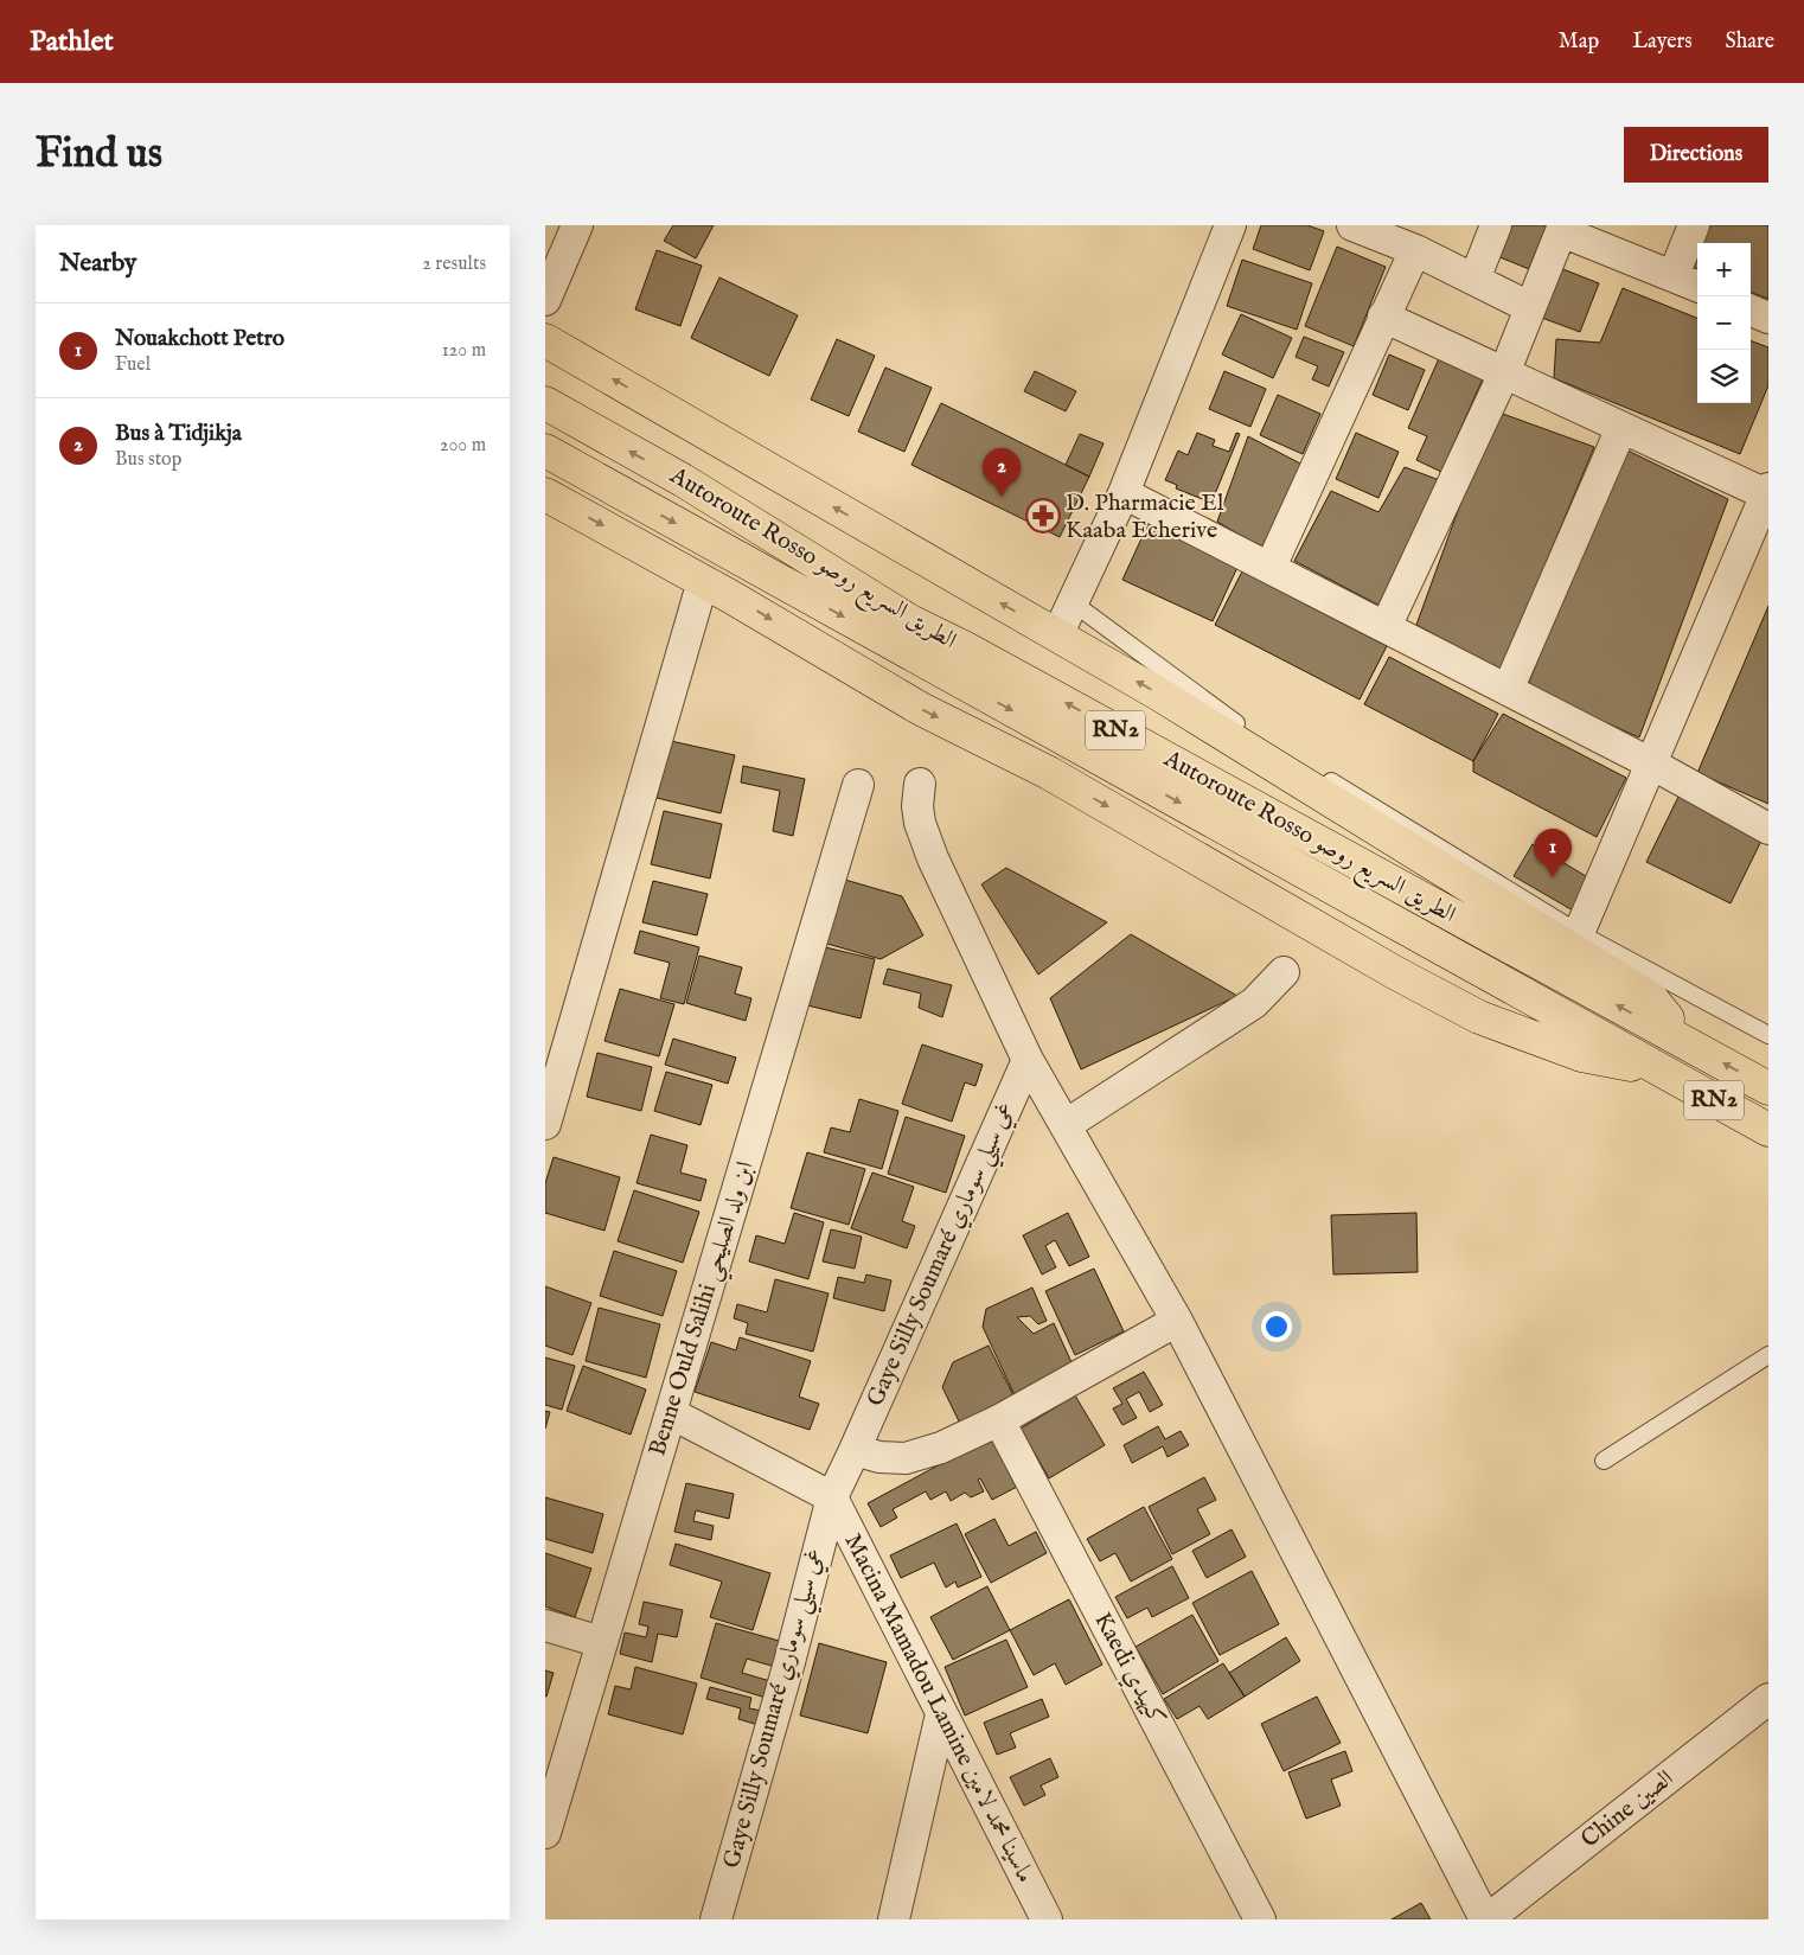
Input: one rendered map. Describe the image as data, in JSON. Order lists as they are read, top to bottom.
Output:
{
  "streets": {
    "highway": ["Autoroute Rosso الطريق السريع روصو", "RN2"],
    "street": [
      "Gaye Silly Soumaré غي سيلي سوماري",
      "Benne Ould Salihi ابن ولد الصليحي",
      "Kaedi كيهيدي",
      "Macina Mamadou Lamine ماسينا محمد لامين",
      "Chine الصين"
    ]
  },
  "crossings": [
    ["Gaye Silly Soumaré غي سيلي سوماري", "Macina Mamadou Lamine ماسينا محمد لامين"]
  ],
  "places": {
    "pharmacy": ["D. Pharmacie El Kaaba Echerive"]
  },
  "page": {
    "header": "Pathlet",
    "nav": ["Map", "Layers", "Share"],
    "buttons": "Directions",
    "title": "Find us",
    "heading": ["Nearby", "2 results"],
    "map_buttons": ["+", "−"],
    "list": [
      {
        "mark": "1",
        "name": "Nouakchott Petro",
        "note": "Fuel",
        "value": "120 m"
      },
      {
        "mark": "2",
        "name": "Bus à Tidjikja",
        "note": "Bus stop",
        "value": "200 m"
      }
    ],
    "pins": ["2", "1"]
  }
}
